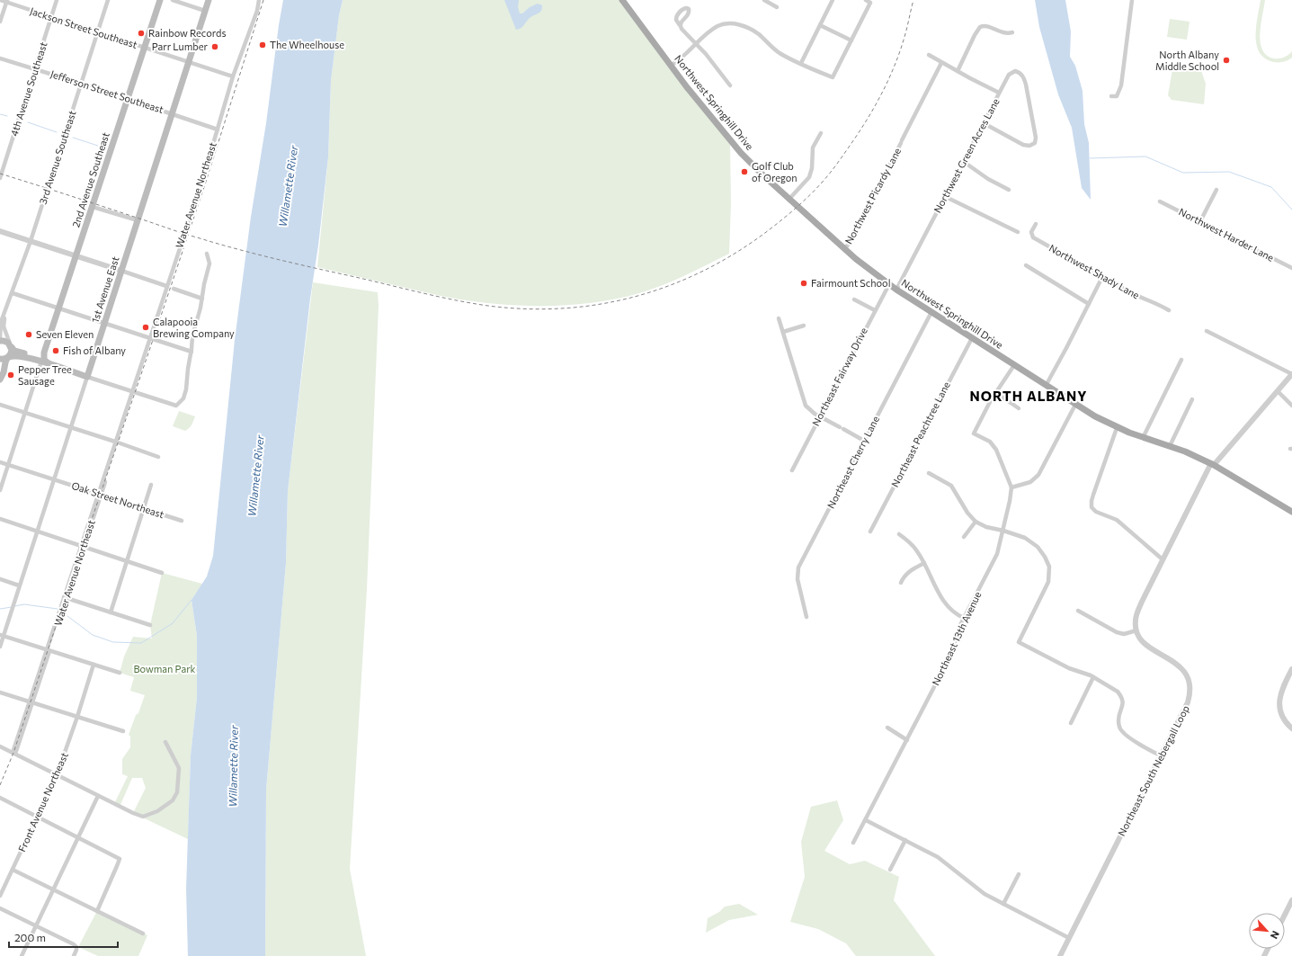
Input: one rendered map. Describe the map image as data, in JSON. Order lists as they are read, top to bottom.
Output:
{
  "streets": {
    "main road": ["Northwest Springhill Drive", "2nd Avenue Southeast", "1st Avenue East"],
    "street": [
      "Jackson Street Southeast",
      "4th Avenue Southeast",
      "Jefferson Street Southeast",
      "Northwest Green Acres Lane",
      "3rd Avenue Southeast",
      "Water Avenue Northeast",
      "Northwest Picardy Lane",
      "Northwest Harder Lane",
      "Northwest Shady Lane",
      "Northeast Fairway Drive",
      "Northeast Peachtree Lane",
      "Northeast Cherry Lane",
      "Oak Street Northeast",
      "Northeast 13th Avenue",
      "Northeast South Nebergall Loop",
      "Front Avenue Northeast"
    ]
  },
  "crossings": [
    ["Jackson Street Southeast", "4th Avenue Southeast"],
    ["Jackson Street Southeast", "3rd Avenue Southeast"],
    ["Jackson Street Southeast", "2nd Avenue Southeast"],
    ["Jackson Street Southeast", "Water Avenue Northeast"],
    ["Jackson Street Southeast", "1st Avenue East"],
    ["4th Avenue Southeast", "Jefferson Street Southeast"],
    ["Jefferson Street Southeast", "3rd Avenue Southeast"],
    ["Jefferson Street Southeast", "2nd Avenue Southeast"],
    ["Jefferson Street Southeast", "Water Avenue Northeast"],
    ["Jefferson Street Southeast", "1st Avenue East"],
    ["Northwest Springhill Drive", "Northwest Green Acres Lane"],
    ["Northwest Springhill Drive", "Northwest Picardy Lane"],
    ["Northwest Springhill Drive", "Northeast Fairway Drive"],
    ["Northwest Springhill Drive", "Northeast Peachtree Lane"],
    ["Northwest Springhill Drive", "Northeast Cherry Lane"],
    ["Northwest Green Acres Lane", "Northwest Picardy Lane"],
    ["Water Avenue Northeast", "Oak Street Northeast"],
    ["1st Avenue East", "Oak Street Northeast"]
  ],
  "districts": ["NORTH ALBANY"],
  "water": ["Willamette River"],
  "parks": ["Bowman Park"],
  "places": [
    "Rainbow Records",
    "The Wheelhouse",
    "Parr Lumber",
    "North Albany Middle School",
    "Golf Club of Oregon",
    "Fairmount School",
    "Calapooia Brewing Company",
    "Seven Eleven",
    "Fish of Albany",
    "Pepper Tree Sausage"
  ],
  "scale_bar": "200 m",
  "north": "bottom right"
}
